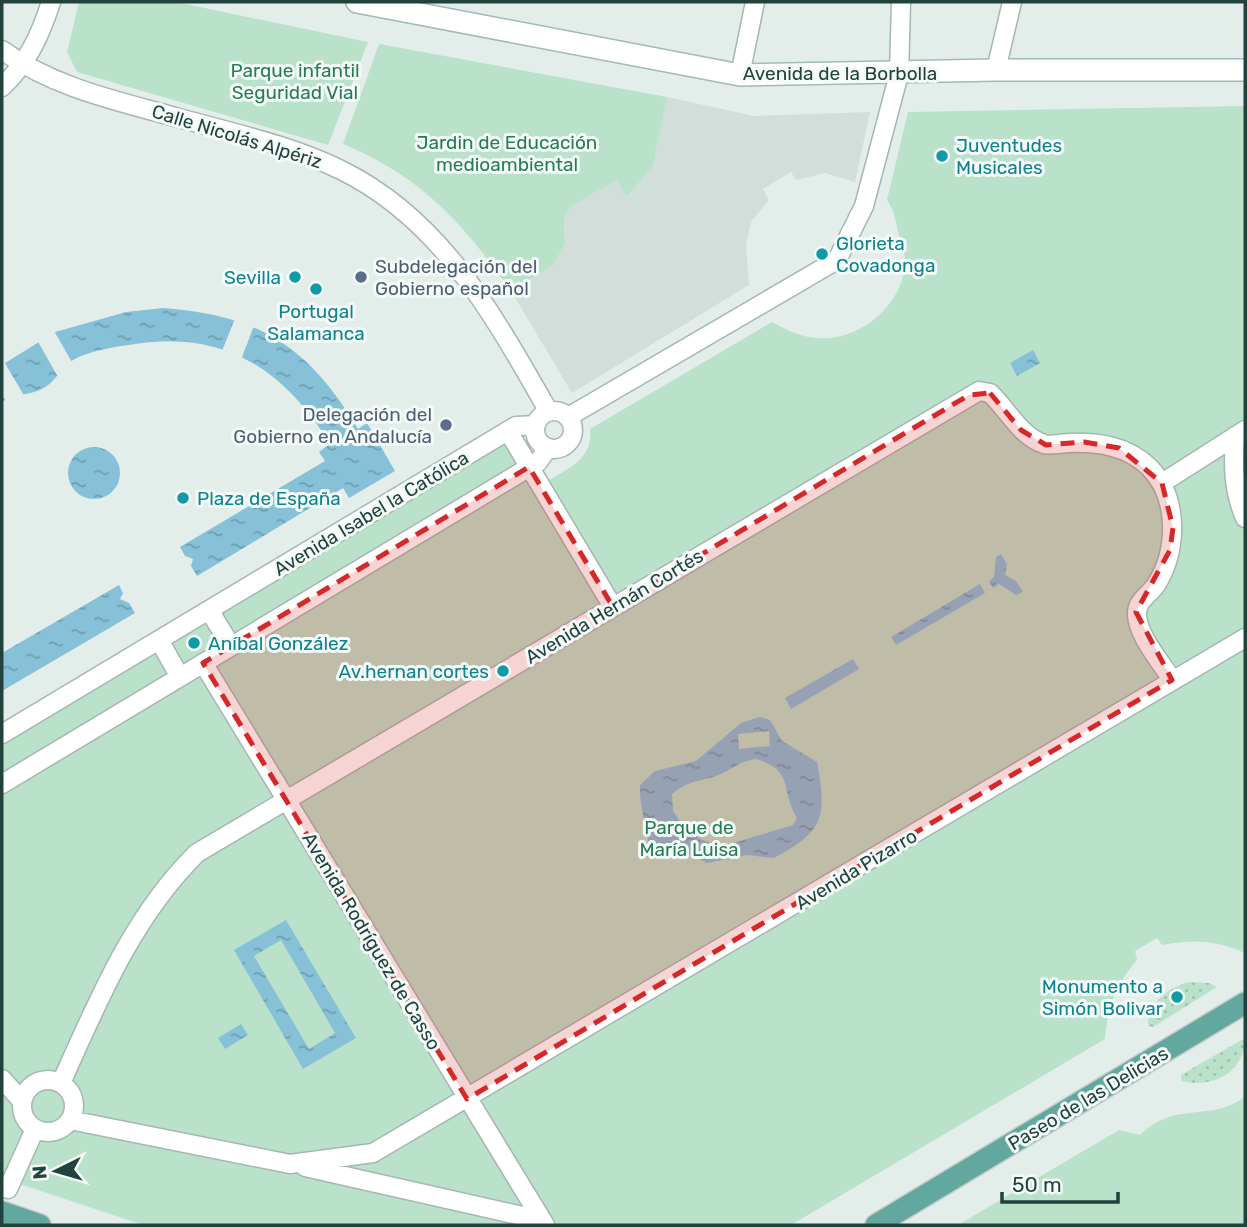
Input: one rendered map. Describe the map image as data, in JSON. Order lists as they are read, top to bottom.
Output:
{
  "streets": {
    "main road": ["Avenida de la Borbolla", "Paseo de las Delicias"],
    "street": [
      "Calle Nicolás Alpériz",
      "Avenida Isabel la Católica",
      "Avenida Hernán Cortés",
      "Avenida Pizarro",
      "Avenida Rodríguez de Casso"
    ]
  },
  "crossings": [
    ["Calle Nicolás Alpériz", "Avenida Isabel la Católica"],
    ["Avenida Hernán Cortés", "Avenida Rodríguez de Casso"],
    ["Avenida Pizarro", "Avenida Rodríguez de Casso"]
  ],
  "parks": ["Parque infantil Seguridad Vial", "Jardin de Educación medioambiental", "Parque de María Luisa"],
  "places": [
    "Juventudes Musicales",
    "Glorieta Covadonga",
    "Sevilla",
    "Subdelegación del Gobierno español",
    "Portugal Salamanca",
    "Delegación del Gobierno en Andalucía",
    "Plaza de España",
    "Aníbal González",
    "Av.hernan cortes",
    "Monumento a Simón Bolivar"
  ],
  "scale_bar": "50 m",
  "north": "left"
}
